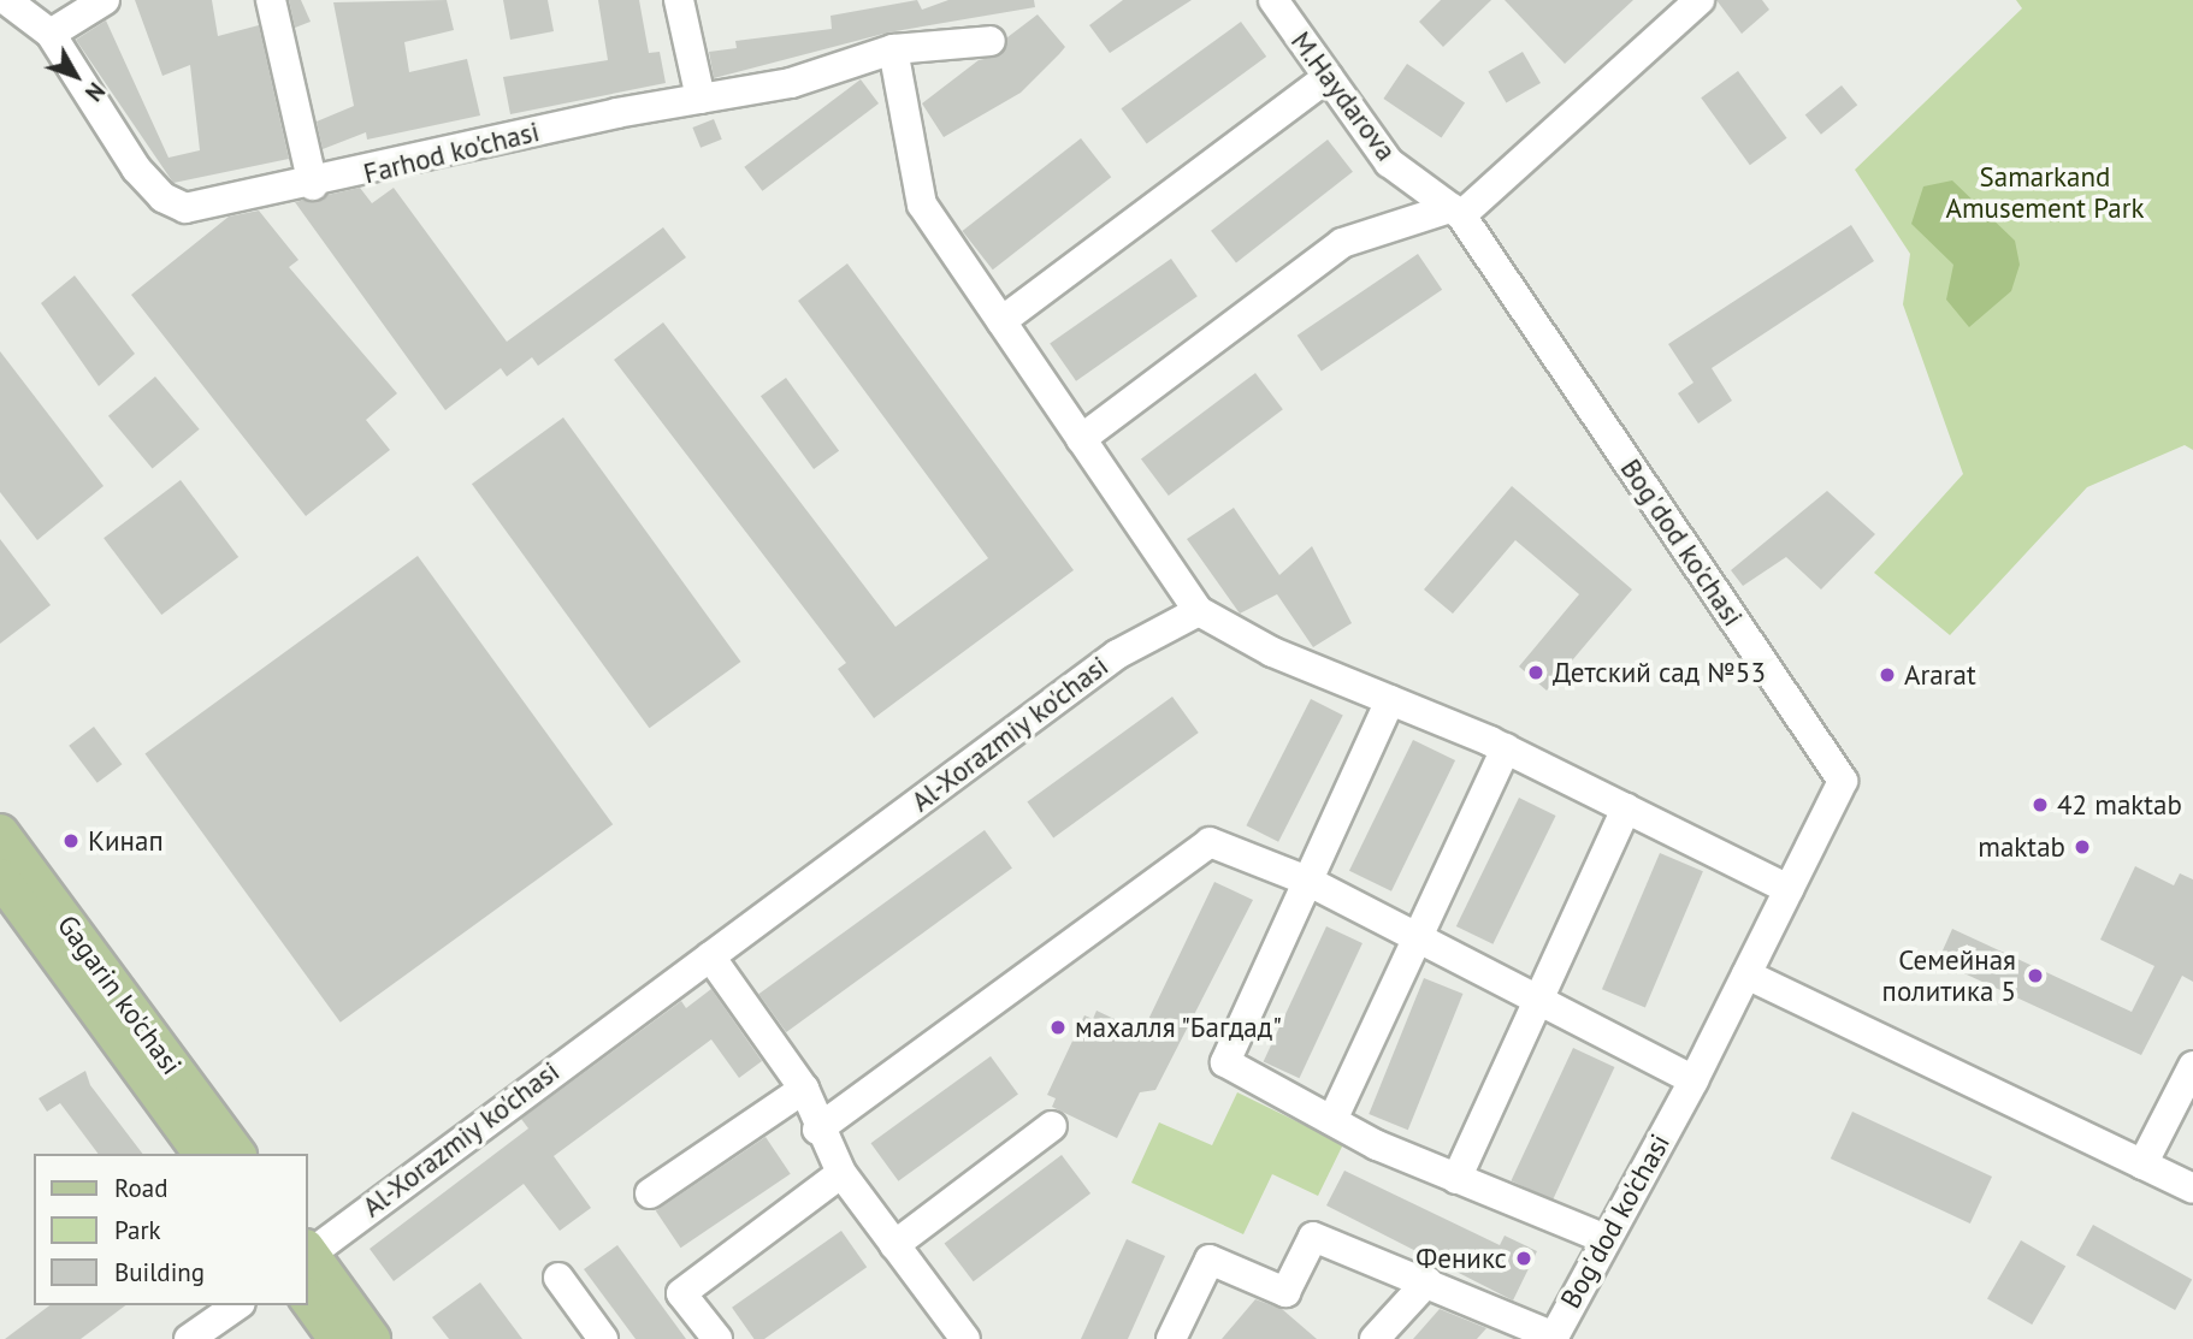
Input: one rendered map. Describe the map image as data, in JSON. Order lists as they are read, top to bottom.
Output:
{
  "streets": {
    "main road": ["Gagarin ko'chasi"],
    "street": [
      "M.Haydarova",
      "Farhod ko'chasi",
      "Bog'dod ko'chasi",
      "Al-Xorazmiy ko'chasi"
    ]
  },
  "crossings": [
    ["M.Haydarova", "Bog'dod ko'chasi"]
  ],
  "parks": ["Samarkand Amusement Park"],
  "places": [
    "Детский сад №53",
    "Ararat",
    "42 maktab",
    "Кинап",
    "maktab",
    "Семейная политика 5",
    "махалля \"Багдад\"",
    "Феникс"
  ],
  "legend": ["Road", "Park", "Building"],
  "north": "bottom right"
}
